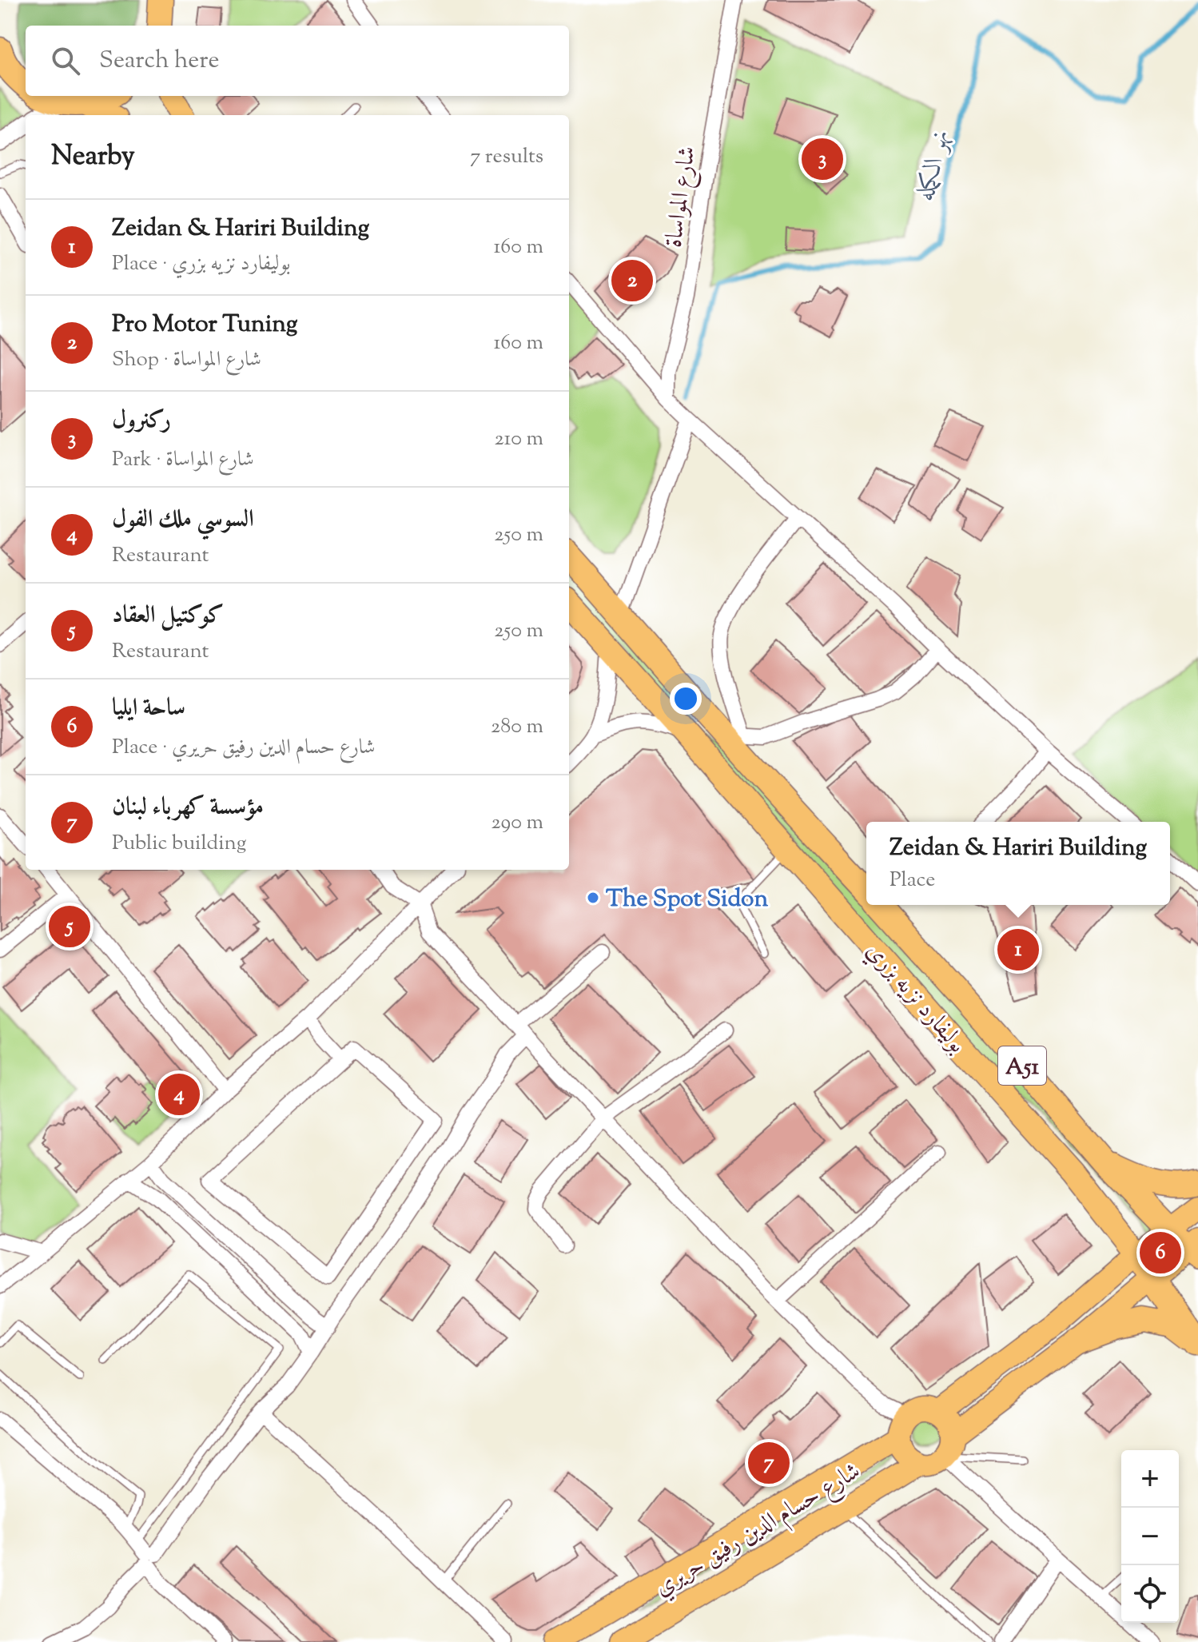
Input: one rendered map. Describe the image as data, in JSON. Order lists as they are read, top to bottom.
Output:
{
  "streets": {
    "highway": ["بوليفارد نزيه بزري", "A51"],
    "main road": ["شارع حسام الدين رفيق حريري"],
    "street": ["شارع المواساة"]
  },
  "crossings": [
    ["بوليفارد نزيه بزري", "A51"]
  ],
  "water": ["نهر الكمله"],
  "places": ["The Spot Sidon"],
  "page": {
    "search": "Search here",
    "heading": ["Nearby", "7 results"],
    "pins": [
      "3",
      "2",
      "5",
      "1",
      "4",
      "6",
      "7"
    ],
    "list": [
      {
        "mark": "1",
        "name": "Zeidan & Hariri Building",
        "note": "Place · بوليفارد نزيه بزري",
        "value": "160 m"
      },
      {
        "mark": "2",
        "name": "Pro Motor Tuning",
        "note": "Shop · شارع المواساة",
        "value": "160 m"
      },
      {
        "mark": "3",
        "name": "ركنرول",
        "note": "Park · شارع المواساة",
        "value": "210 m"
      },
      {
        "mark": "4",
        "name": "السوسي ملك الفول",
        "note": "Restaurant",
        "value": "250 m"
      },
      {
        "mark": "5",
        "name": "كوكتيل العقاد",
        "note": "Restaurant",
        "value": "250 m"
      },
      {
        "mark": "6",
        "name": "ساحة ايليا",
        "note": "Place · شارع حسام الدين رفيق حريري",
        "value": "280 m"
      },
      {
        "mark": "7",
        "name": "مؤسسة كهرباء لبنان",
        "note": "Public building",
        "value": "290 m"
      }
    ],
    "popup": ["Zeidan & Hariri Building", "Place"],
    "map_buttons": ["+", "−"]
  }
}
